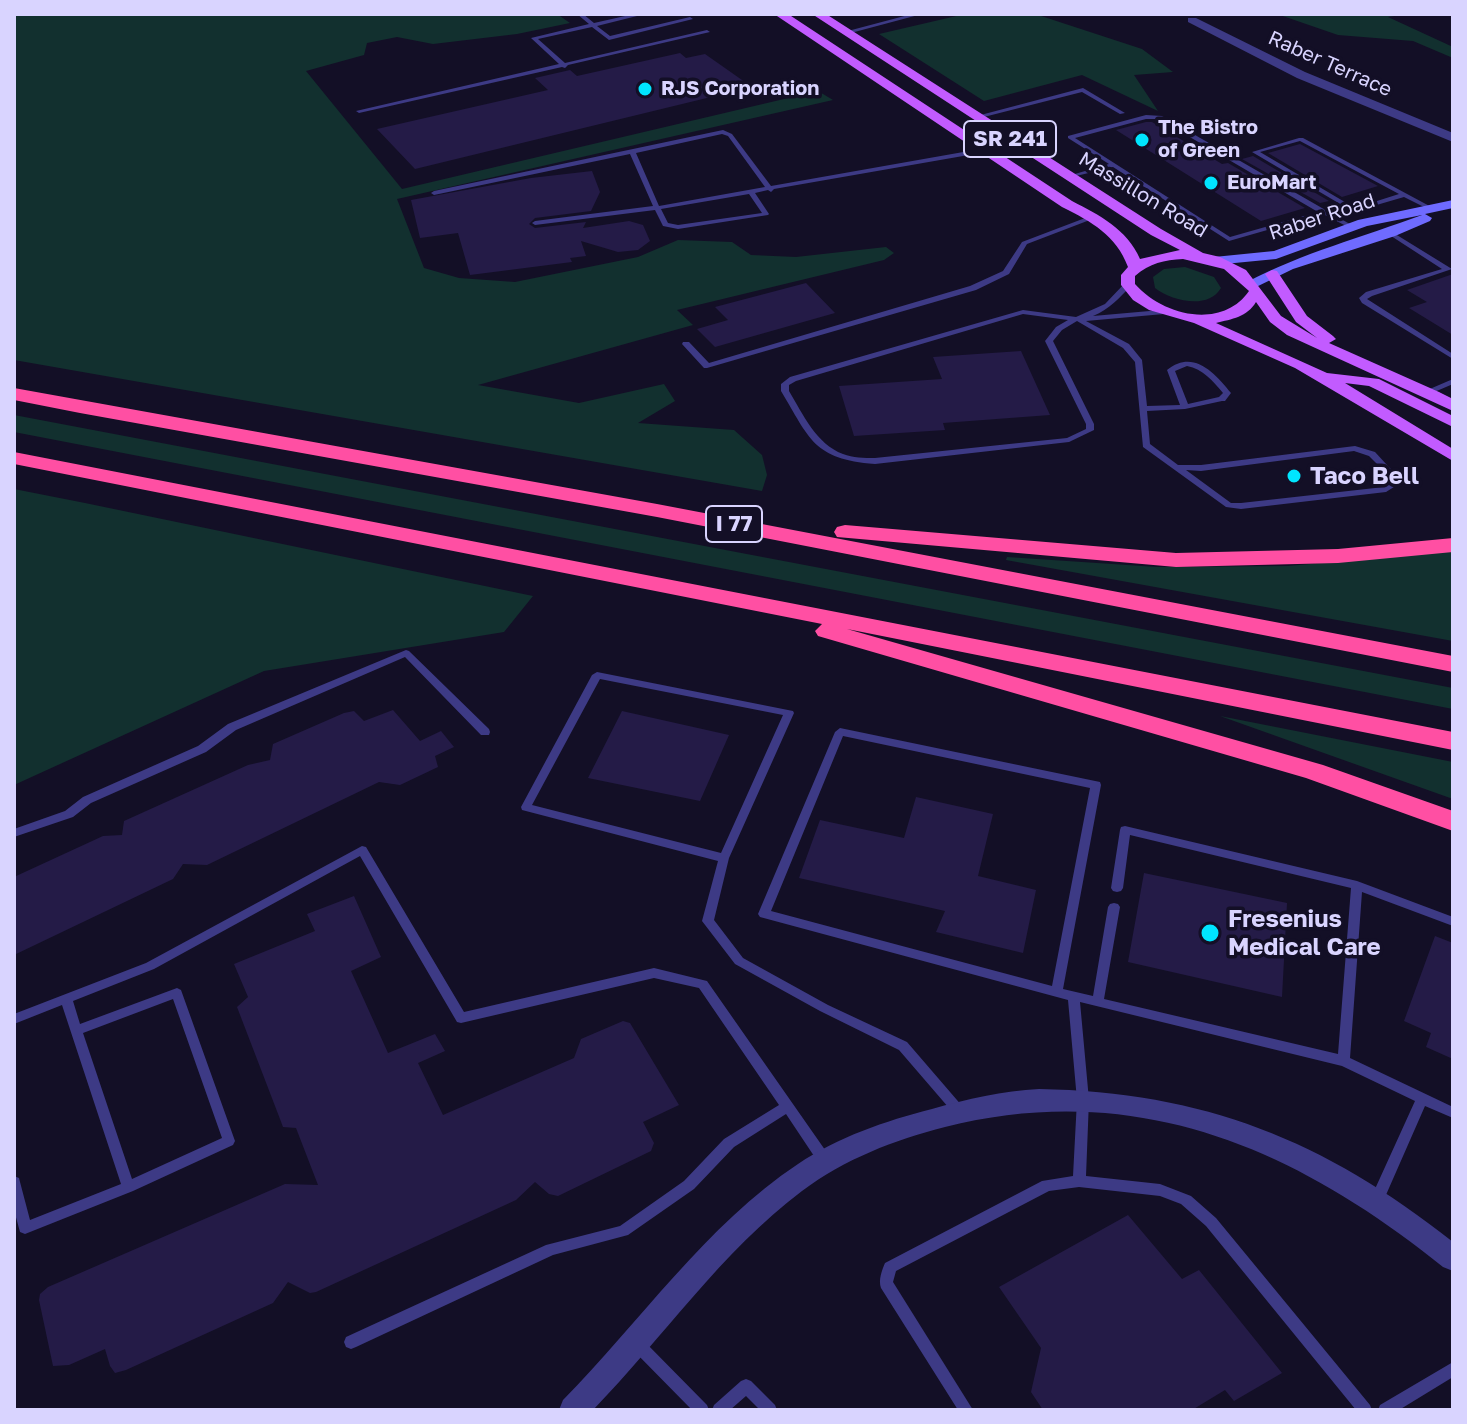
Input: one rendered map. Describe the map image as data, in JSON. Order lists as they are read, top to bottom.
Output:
{
  "streets": {
    "highway": ["I 77"],
    "main road": ["SR 241", "Massillon Road"],
    "street": ["Raber Terrace", "Raber Road"]
  },
  "crossings": [
    ["Massillon Road", "Raber Road"]
  ],
  "places": [
    "RJS Corporation",
    "The Bistro of Green",
    "EuroMart",
    "Taco Bell",
    "Fresenius Medical Care"
  ]
}
